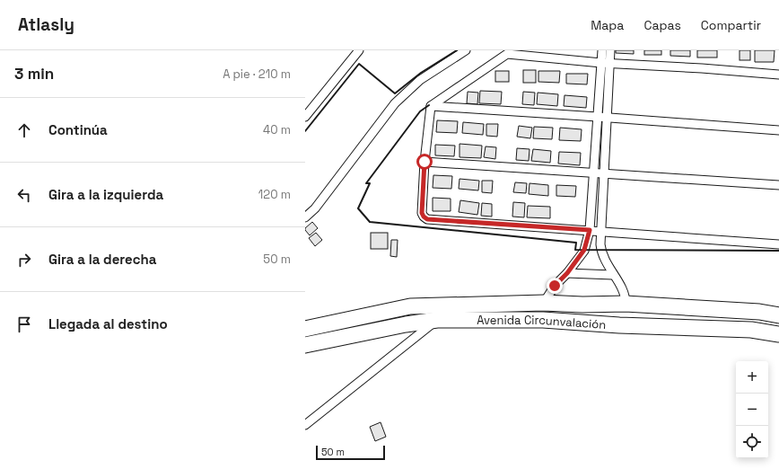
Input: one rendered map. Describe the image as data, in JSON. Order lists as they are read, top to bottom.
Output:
{
  "streets": {
    "highway": ["Avenida Circunvalación"]
  },
  "scale_bar": "50 m",
  "page": {
    "header": "Atlasly",
    "nav": ["Mapa", "Capas", "Compartir"],
    "heading": ["3 min", "A pie · 210 m"],
    "list": [
      ["Continúa", "40 m"],
      ["Gira a la izquierda", "120 m"],
      ["Gira a la derecha", "50 m"],
      "Llegada al destino"
    ],
    "map_buttons": ["+", "−"],
    "scale": "50 m"
  }
}
